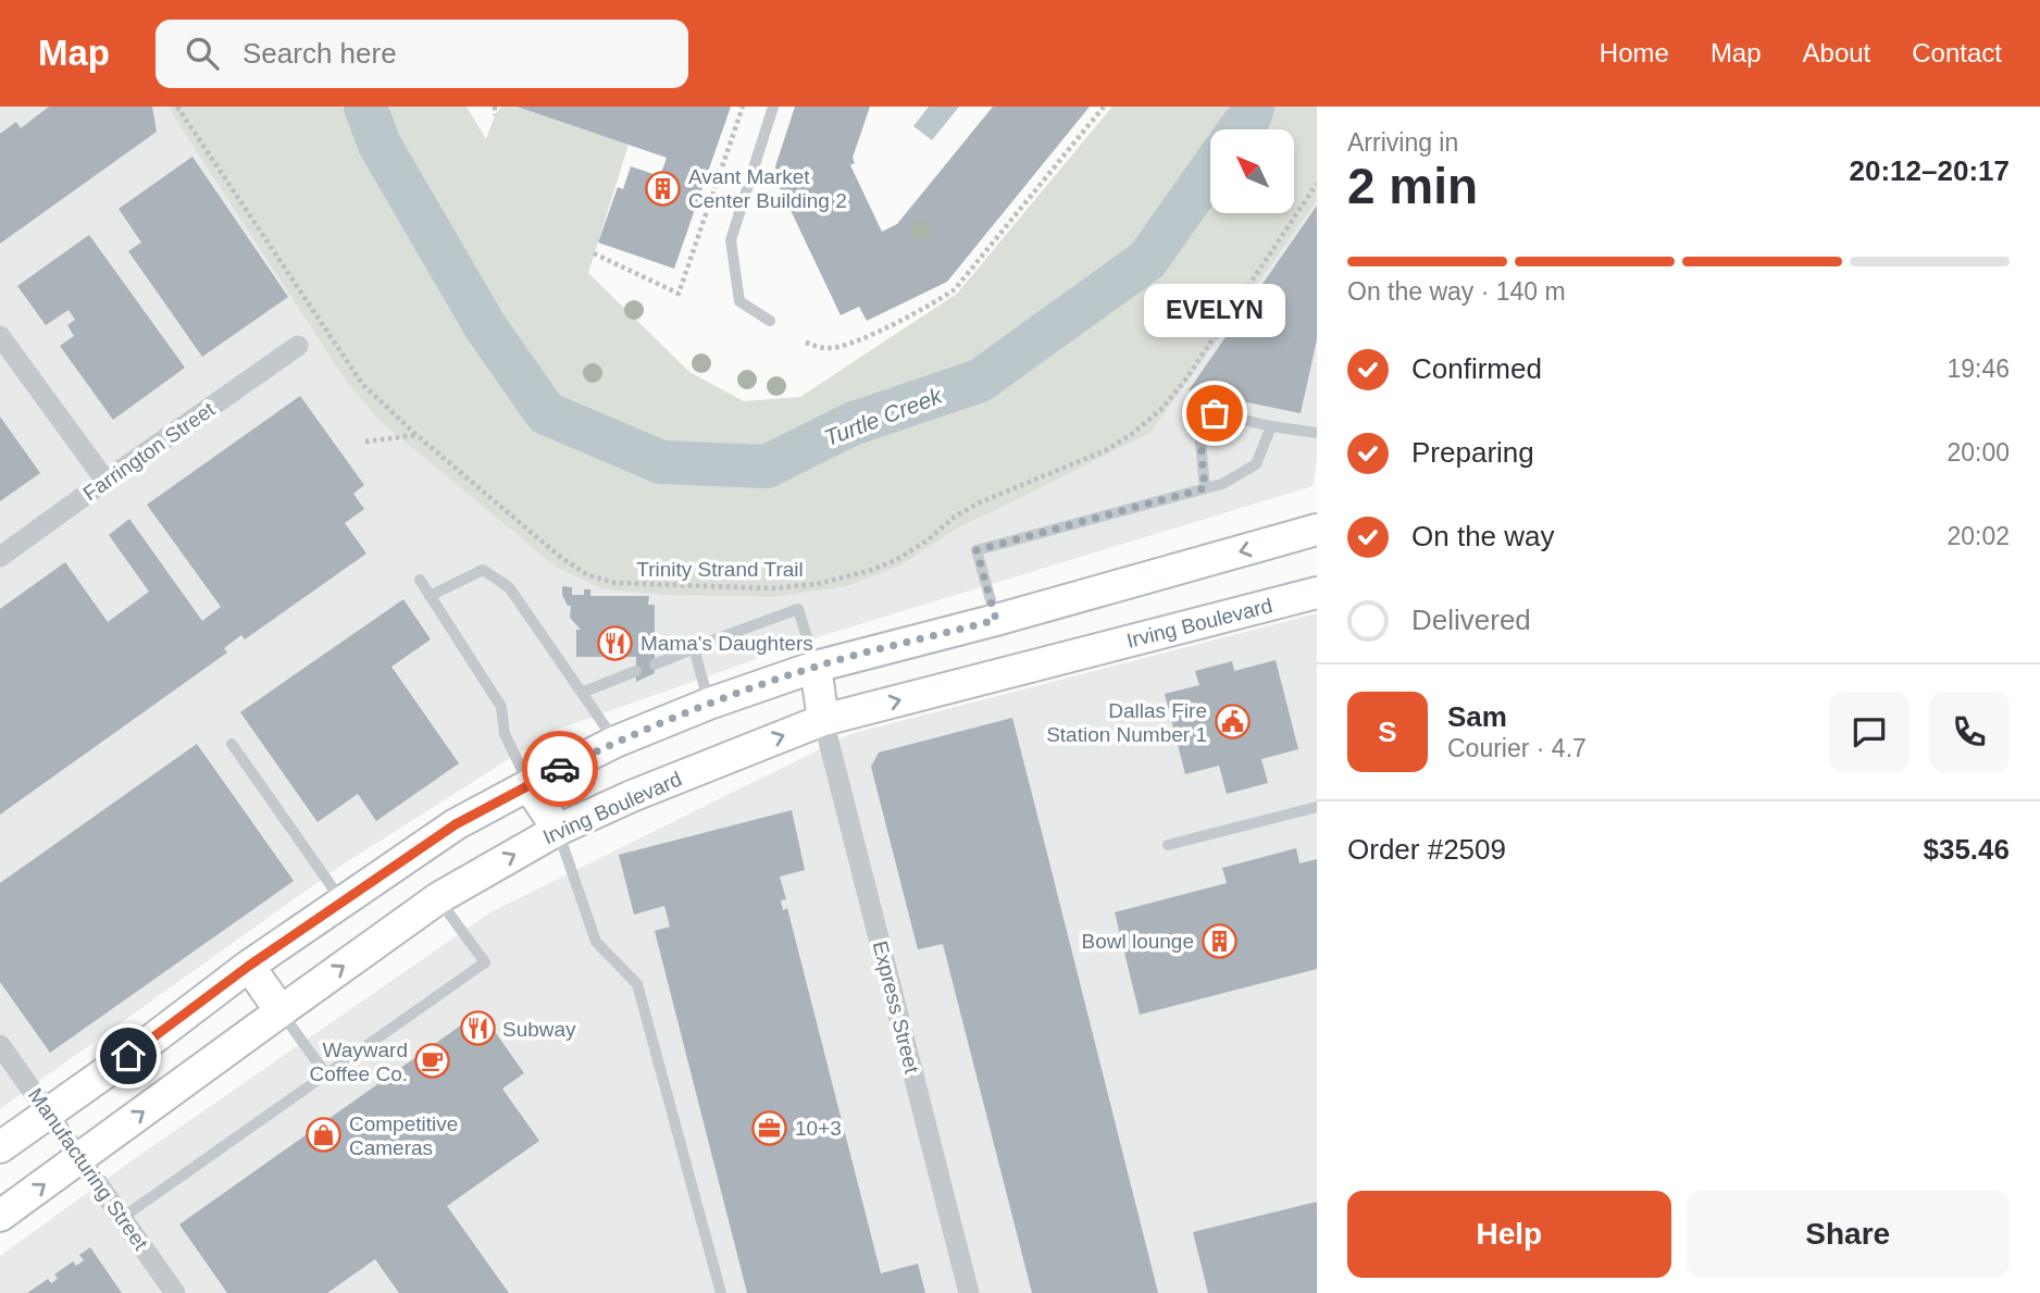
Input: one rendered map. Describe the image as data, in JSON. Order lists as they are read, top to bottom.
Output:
{
  "streets": {
    "main road": ["Irving Boulevard"],
    "street": ["Farrington Street", "Express Street", "Manufacturing Street"],
    "path": ["Trinity Strand Trail"]
  },
  "crossings": [
    ["Irving Boulevard", "Express Street"],
    ["Irving Boulevard", "Manufacturing Street"]
  ],
  "water": ["Turtle Creek"],
  "places": {
    "building": ["Avant Market Center Building 2", "Bowl lounge"],
    "other": ["EVELYN"],
    "restaurant": ["Mama's Daughters", "Subway"],
    "public building": ["Dallas Fire Station Number 1"],
    "cafe": ["Wayward Coffee Co."],
    "office": ["10+3"],
    "shop": ["Competitive Cameras"]
  },
  "north": "top left",
  "page": {
    "header": "Map",
    "search": "Search here",
    "nav": [
      "Home",
      "Map",
      "About",
      "Contact"
    ],
    "heading": ["2 min", "Arriving in", "20:12–20:17"],
    "panel": [
      "Sam",
      "Courier · 4.7",
      "Order #2509",
      "$35.46"
    ],
    "bar": "On the way · 140 m",
    "bubble": "EVELYN",
    "list": [
      ["Confirmed", "19:46"],
      ["Preparing", "20:00"],
      ["On the way", "20:02"],
      "Delivered"
    ],
    "round": "S",
    "buttons": ["Help", "Share"]
  }
}
